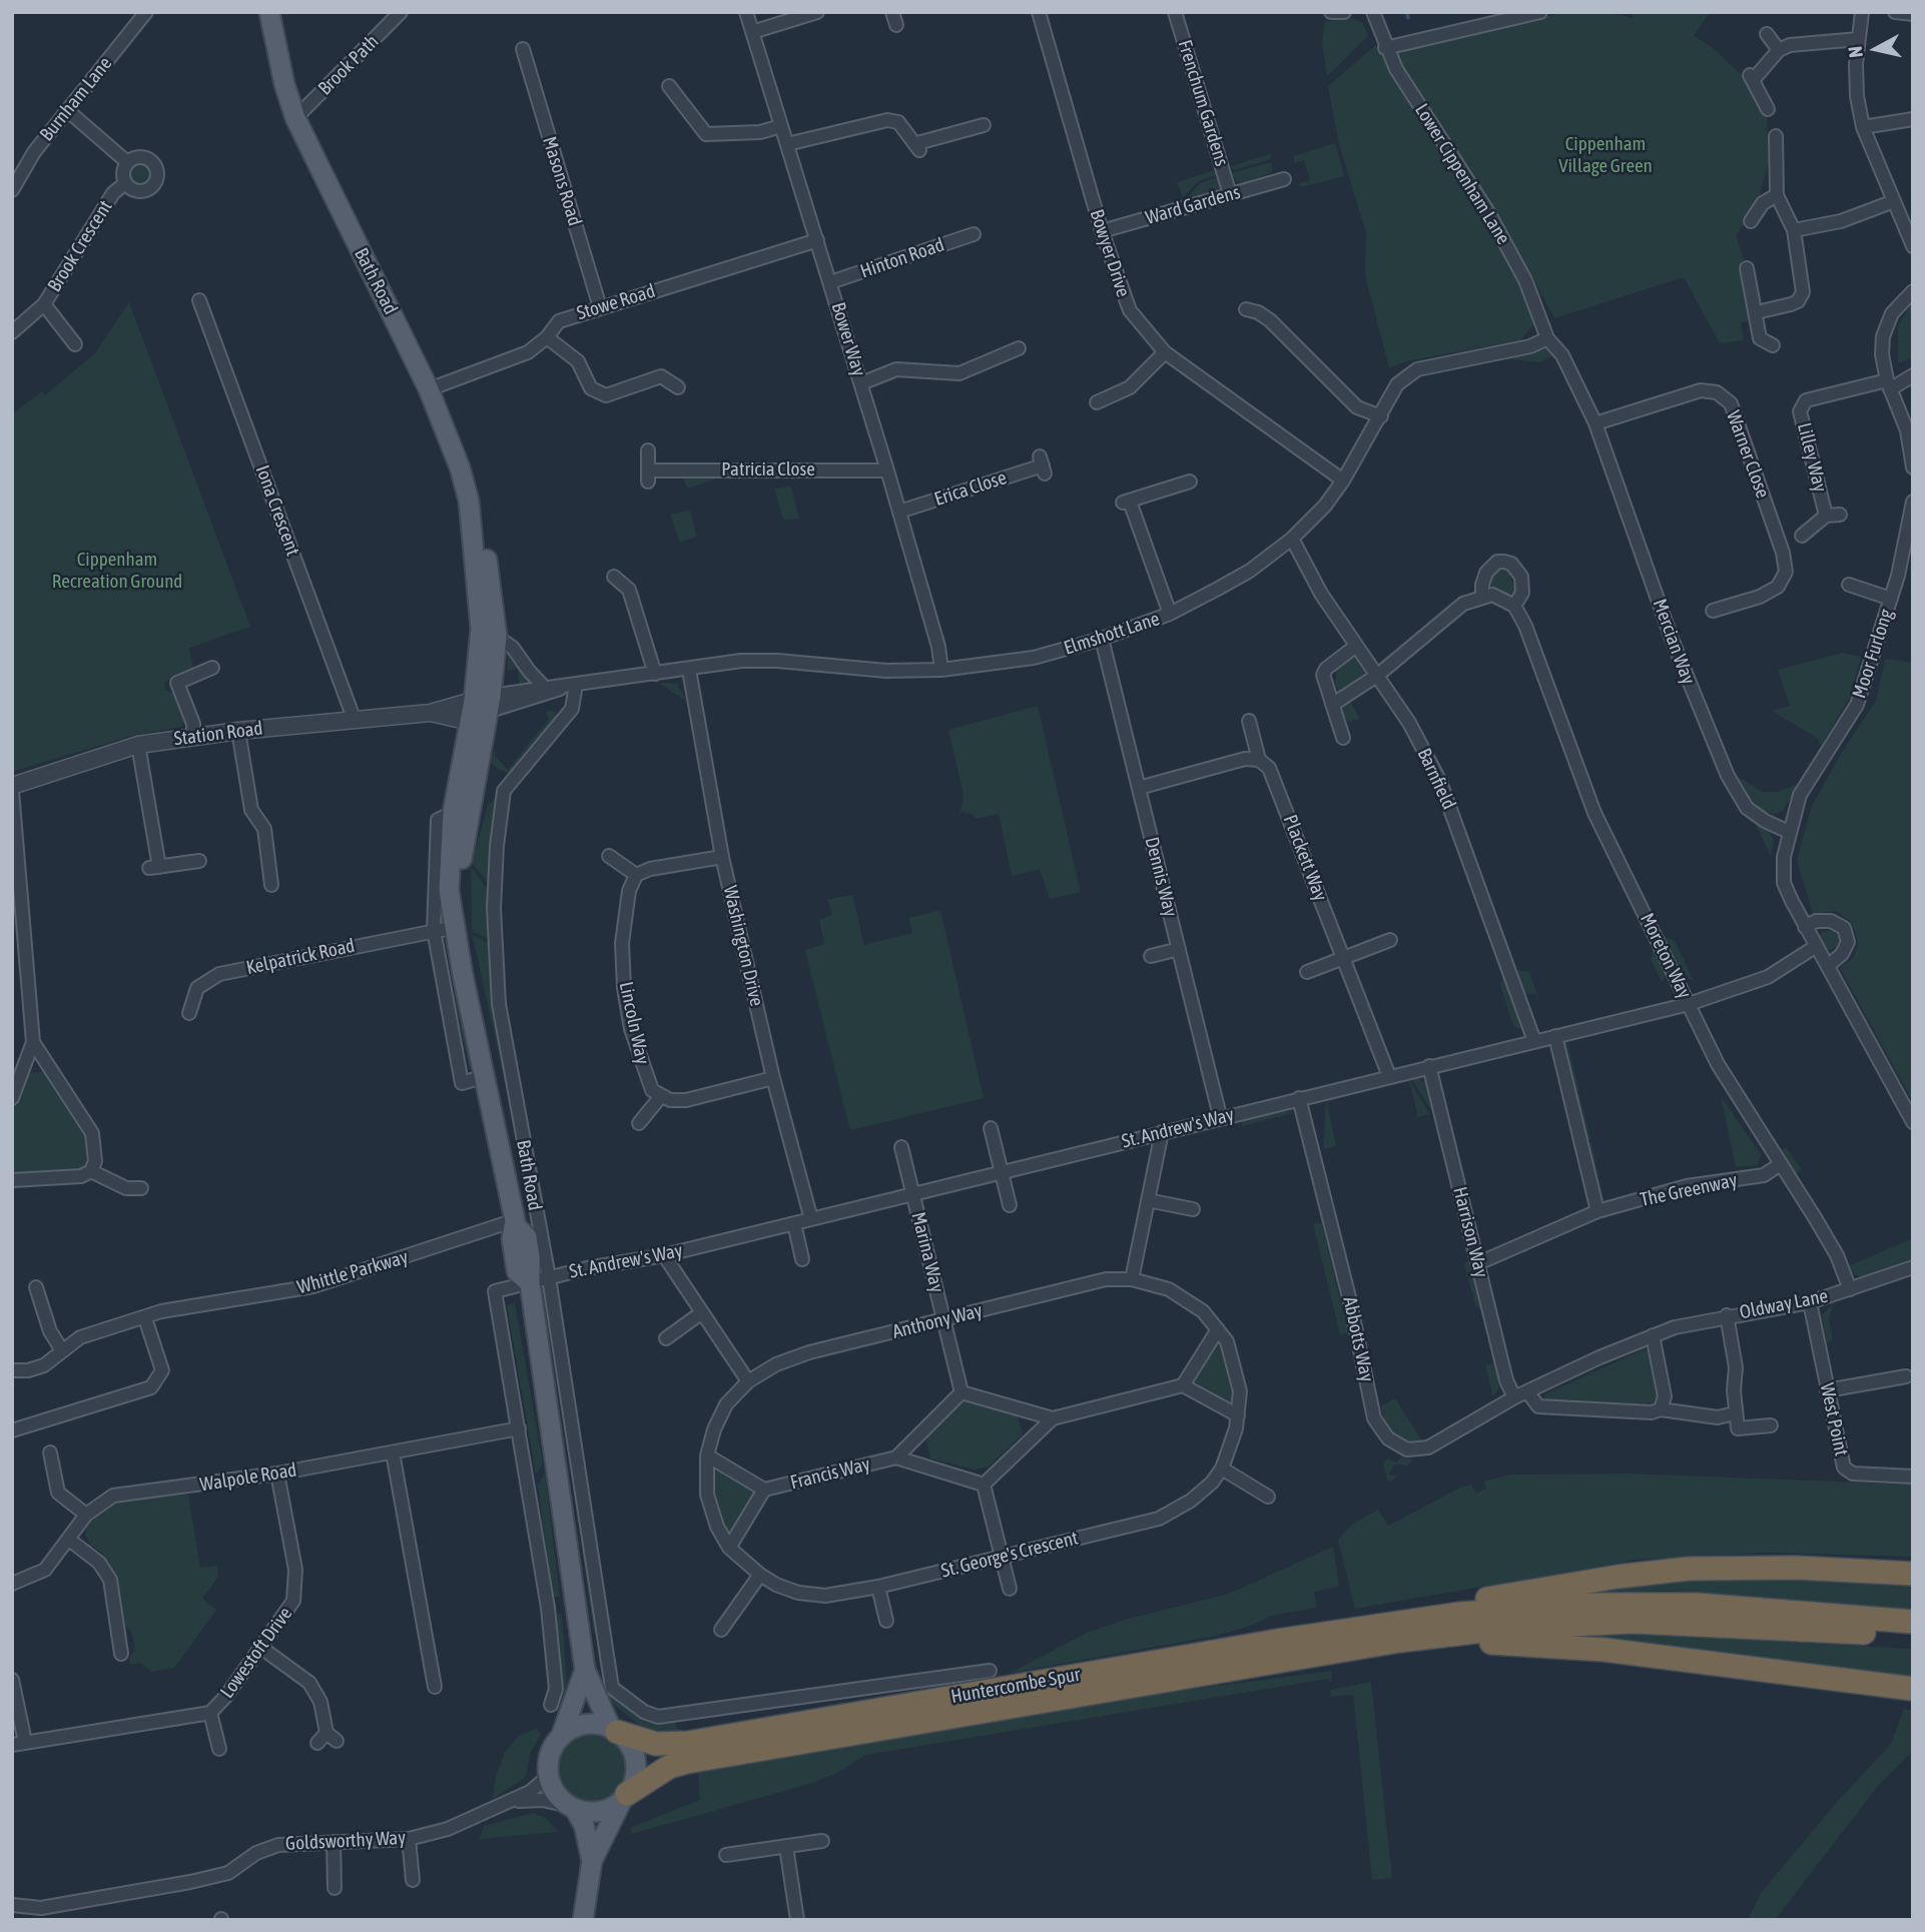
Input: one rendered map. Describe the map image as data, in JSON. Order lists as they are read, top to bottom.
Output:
{
  "streets": {
    "highway": ["Huntercombe Spur"],
    "main road": ["Bath Road"],
    "street": [
      "Brook Path",
      "Burnham Lane",
      "Frenchum Gardens",
      "Lower Cippenham Lane",
      "Masons Road",
      "Ward Gardens",
      "Brook Crescent",
      "Bowyer Drive",
      "Hinton Road",
      "Stowe Road",
      "Bower Way",
      "Warner Close",
      "Lilley Way",
      "Patricia Close",
      "Erica Close",
      "Iona Crescent",
      "Elmshott Lane",
      "Mercian Way",
      "Moor Furlong",
      "Station Road",
      "Barnfield",
      "Plackett Way",
      "Dennis Way",
      "Washington Drive",
      "Moreton Way",
      "Kelpatrick Road",
      "Lincoln Way",
      "St. Andrew's Way",
      "The Greenway",
      "Harrison Way",
      "Marina Way",
      "Whittle Parkway",
      "Oldway Lane",
      "Anthony Way",
      "Abbotts Way",
      "West Point",
      "Francis Way",
      "Walpole Road",
      "St. George's Crescent",
      "Lowestoft Drive",
      "Goldsworthy Way"
    ]
  },
  "crossings": [
    ["Brook Path", "Bath Road"],
    ["Burnham Lane", "Brook Crescent"],
    ["Frenchum Gardens", "Ward Gardens"],
    ["Lower Cippenham Lane", "Elmshott Lane"],
    ["Lower Cippenham Lane", "Mercian Way"],
    ["Masons Road", "Stowe Road"],
    ["Ward Gardens", "Bowyer Drive"],
    ["Bowyer Drive", "Elmshott Lane"],
    ["Hinton Road", "Bower Way"],
    ["Bath Road", "Stowe Road"],
    ["Bath Road", "Elmshott Lane"],
    ["Bath Road", "Station Road"],
    ["Bath Road", "Kelpatrick Road"],
    ["Bath Road", "St. Andrew's Way"],
    ["Bath Road", "Whittle Parkway"],
    ["Bath Road", "Huntercombe Spur"],
    ["Bath Road", "Goldsworthy Way"],
    ["Stowe Road", "Bower Way"],
    ["Bower Way", "Patricia Close"],
    ["Bower Way", "Erica Close"],
    ["Bower Way", "Elmshott Lane"],
    ["Warner Close", "Mercian Way"],
    ["Iona Crescent", "Station Road"],
    ["Elmshott Lane", "Mercian Way"],
    ["Elmshott Lane", "Station Road"],
    ["Elmshott Lane", "Barnfield"],
    ["Elmshott Lane", "Dennis Way"],
    ["Elmshott Lane", "Washington Drive"],
    ["Mercian Way", "Moor Furlong"],
    ["Barnfield", "St. Andrew's Way"],
    ["Plackett Way", "St. Andrew's Way"],
    ["Dennis Way", "St. Andrew's Way"],
    ["Washington Drive", "St. Andrew's Way"],
    ["Moreton Way", "St. Andrew's Way"],
    ["Moreton Way", "The Greenway"],
    ["Moreton Way", "Oldway Lane"],
    ["St. Andrew's Way", "Harrison Way"],
    ["St. Andrew's Way", "Marina Way"],
    ["St. Andrew's Way", "Abbotts Way"],
    ["St. Andrew's Way", "Walpole Road"],
    ["The Greenway", "Harrison Way"],
    ["Harrison Way", "Oldway Lane"],
    ["Harrison Way", "Abbotts Way"],
    ["Marina Way", "Anthony Way"],
    ["Oldway Lane", "Abbotts Way"],
    ["Oldway Lane", "West Point"],
    ["Anthony Way", "St. George's Crescent"],
    ["Walpole Road", "Lowestoft Drive"],
    ["Huntercombe Spur", "Goldsworthy Way"]
  ],
  "parks": ["Cippenham Village Green", "Cippenham Recreation Ground"],
  "north": "left"
}
